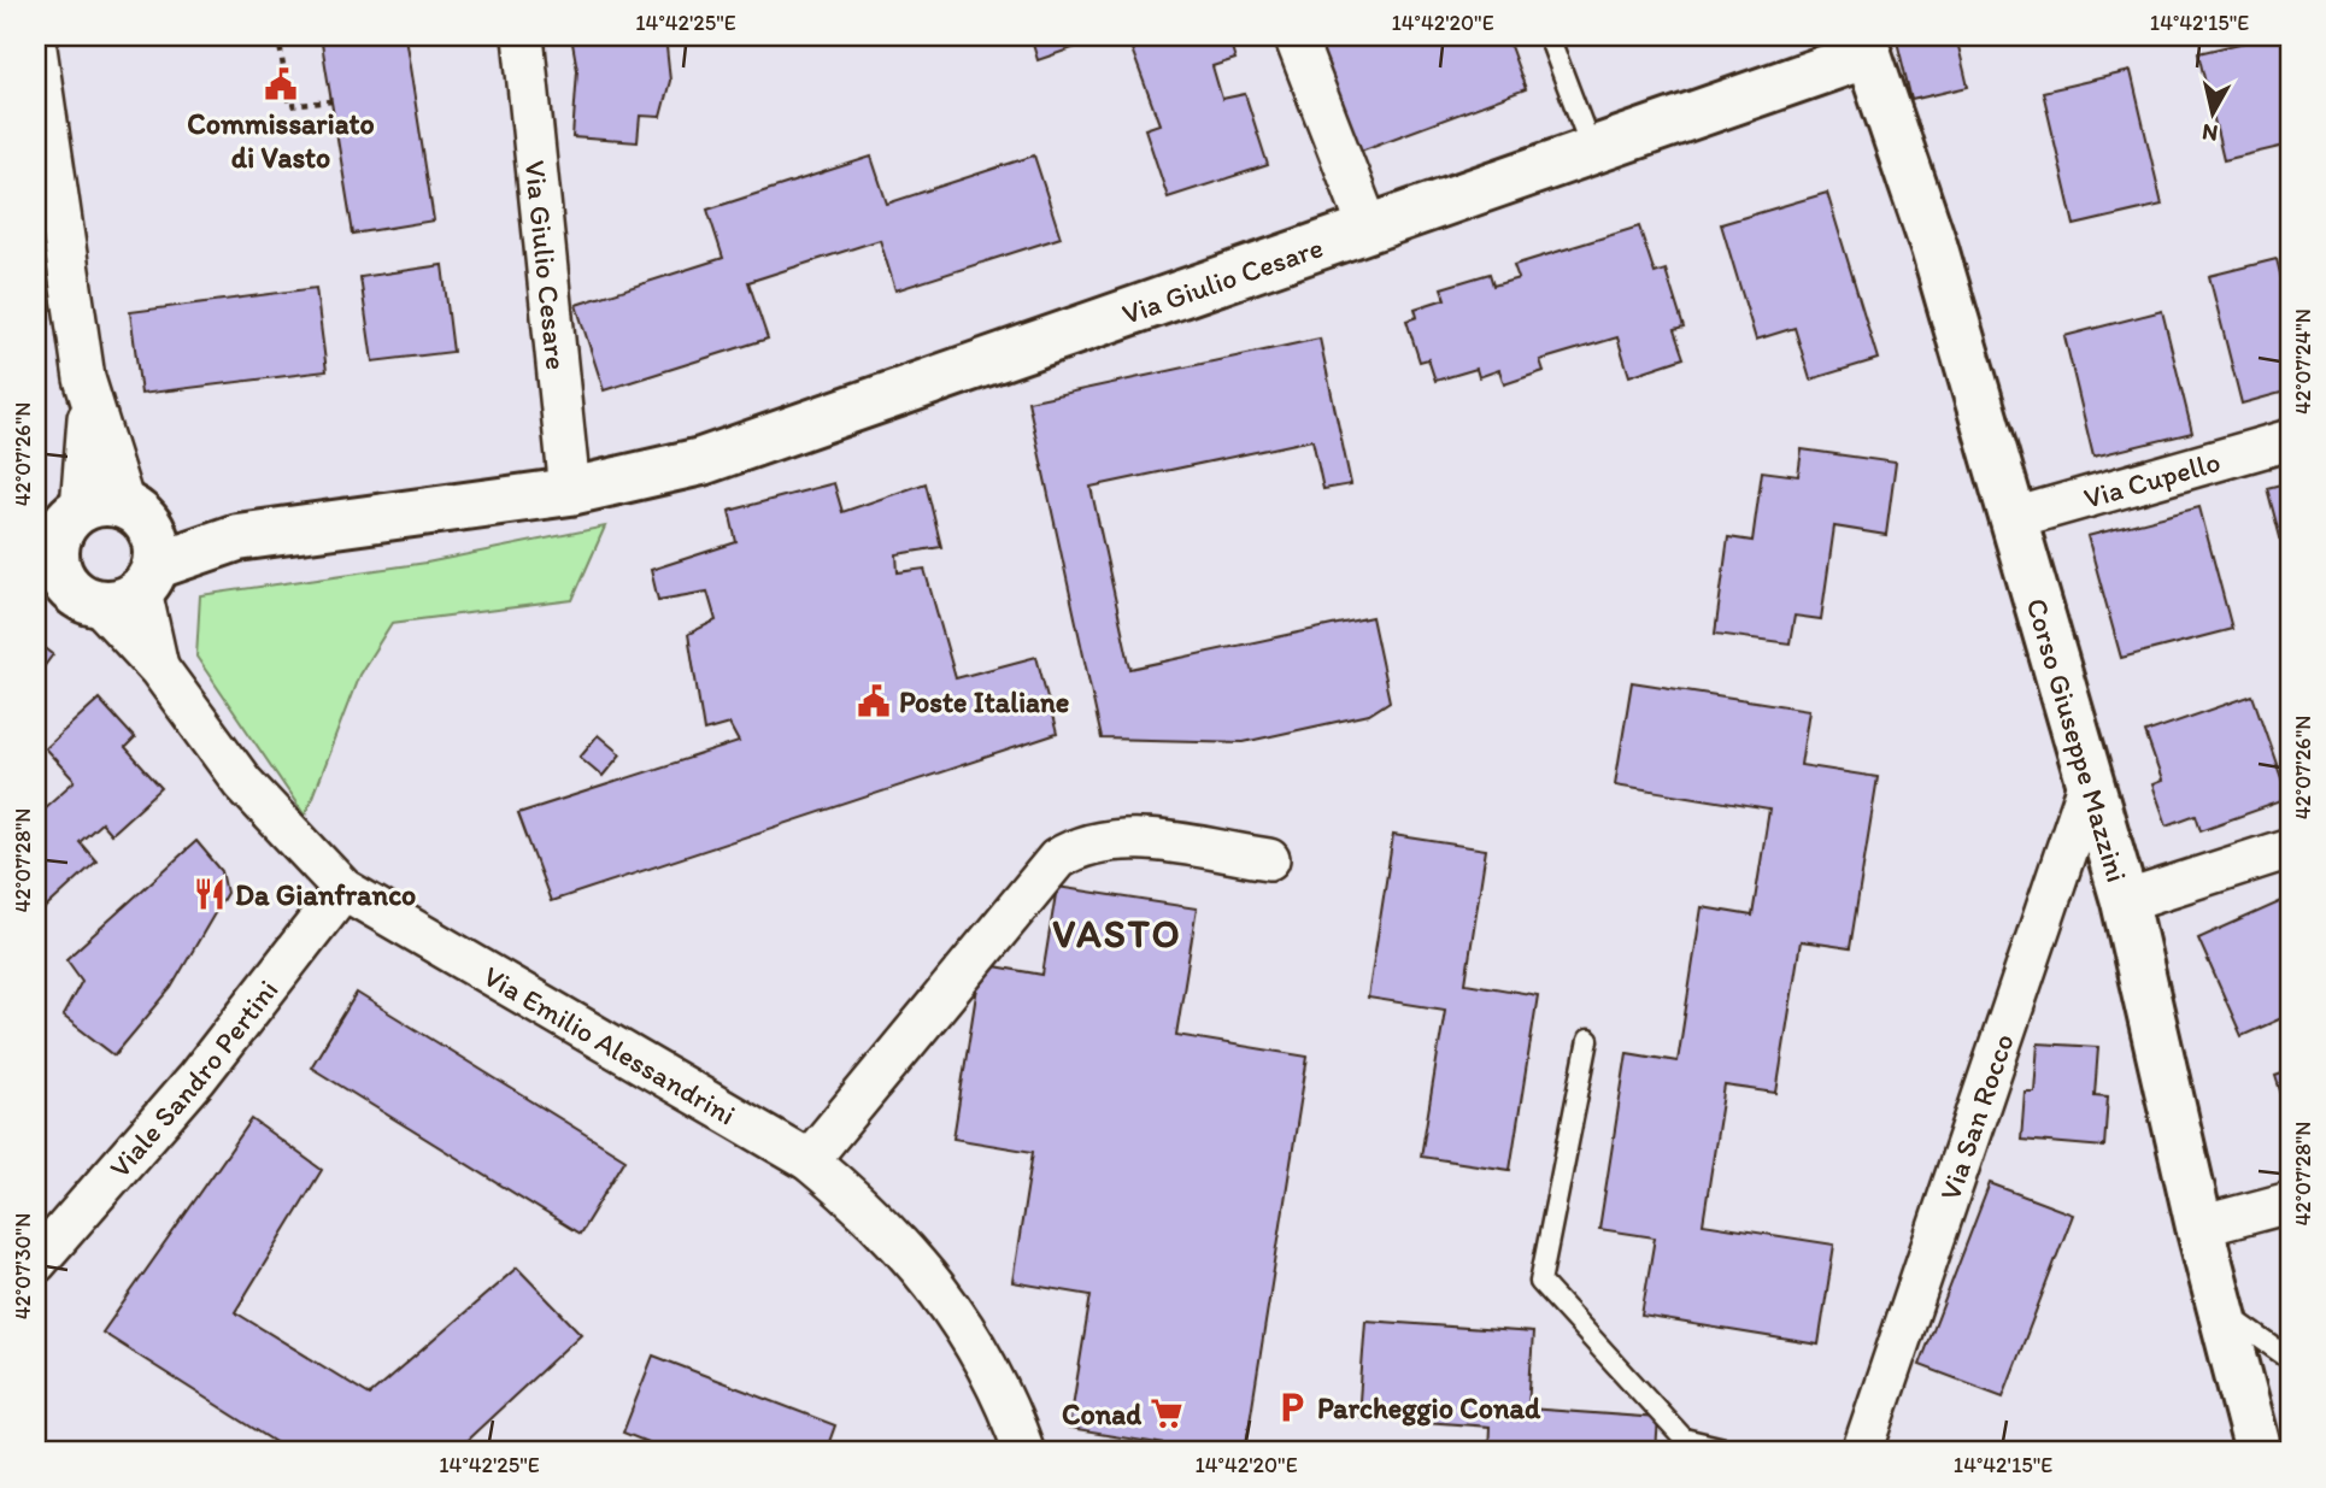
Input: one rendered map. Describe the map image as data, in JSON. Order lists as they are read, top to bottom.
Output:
{
  "streets": {
    "street": [
      "Via Giulio Cesare",
      "Via Cupello",
      "Corso Giuseppe Mazzini",
      "Via Emilio Alessandrini",
      "Viale Sandro Pertini",
      "Via San Rocco"
    ]
  },
  "crossings": [
    ["Via Giulio Cesare", "Corso Giuseppe Mazzini"],
    ["Via Giulio Cesare", "Via Emilio Alessandrini"],
    ["Via Cupello", "Corso Giuseppe Mazzini"],
    ["Corso Giuseppe Mazzini", "Via San Rocco"],
    ["Via Emilio Alessandrini", "Viale Sandro Pertini"]
  ],
  "districts": ["VASTO"],
  "places": {
    "public building": ["Commissariato di Vasto", "Poste Italiane"],
    "restaurant": ["Da Gianfranco"],
    "parking": ["Parcheggio Conad"],
    "supermarket": ["Conad"]
  },
  "north": "bottom",
  "coordinates": [
    "14°42'25\"E",
    "14°42'20\"E",
    "14°42'15\"E",
    "42°07'24\"N",
    "42°07'26\"N",
    "42°07'28\"N",
    "42°07'30\"N"
  ]
}
